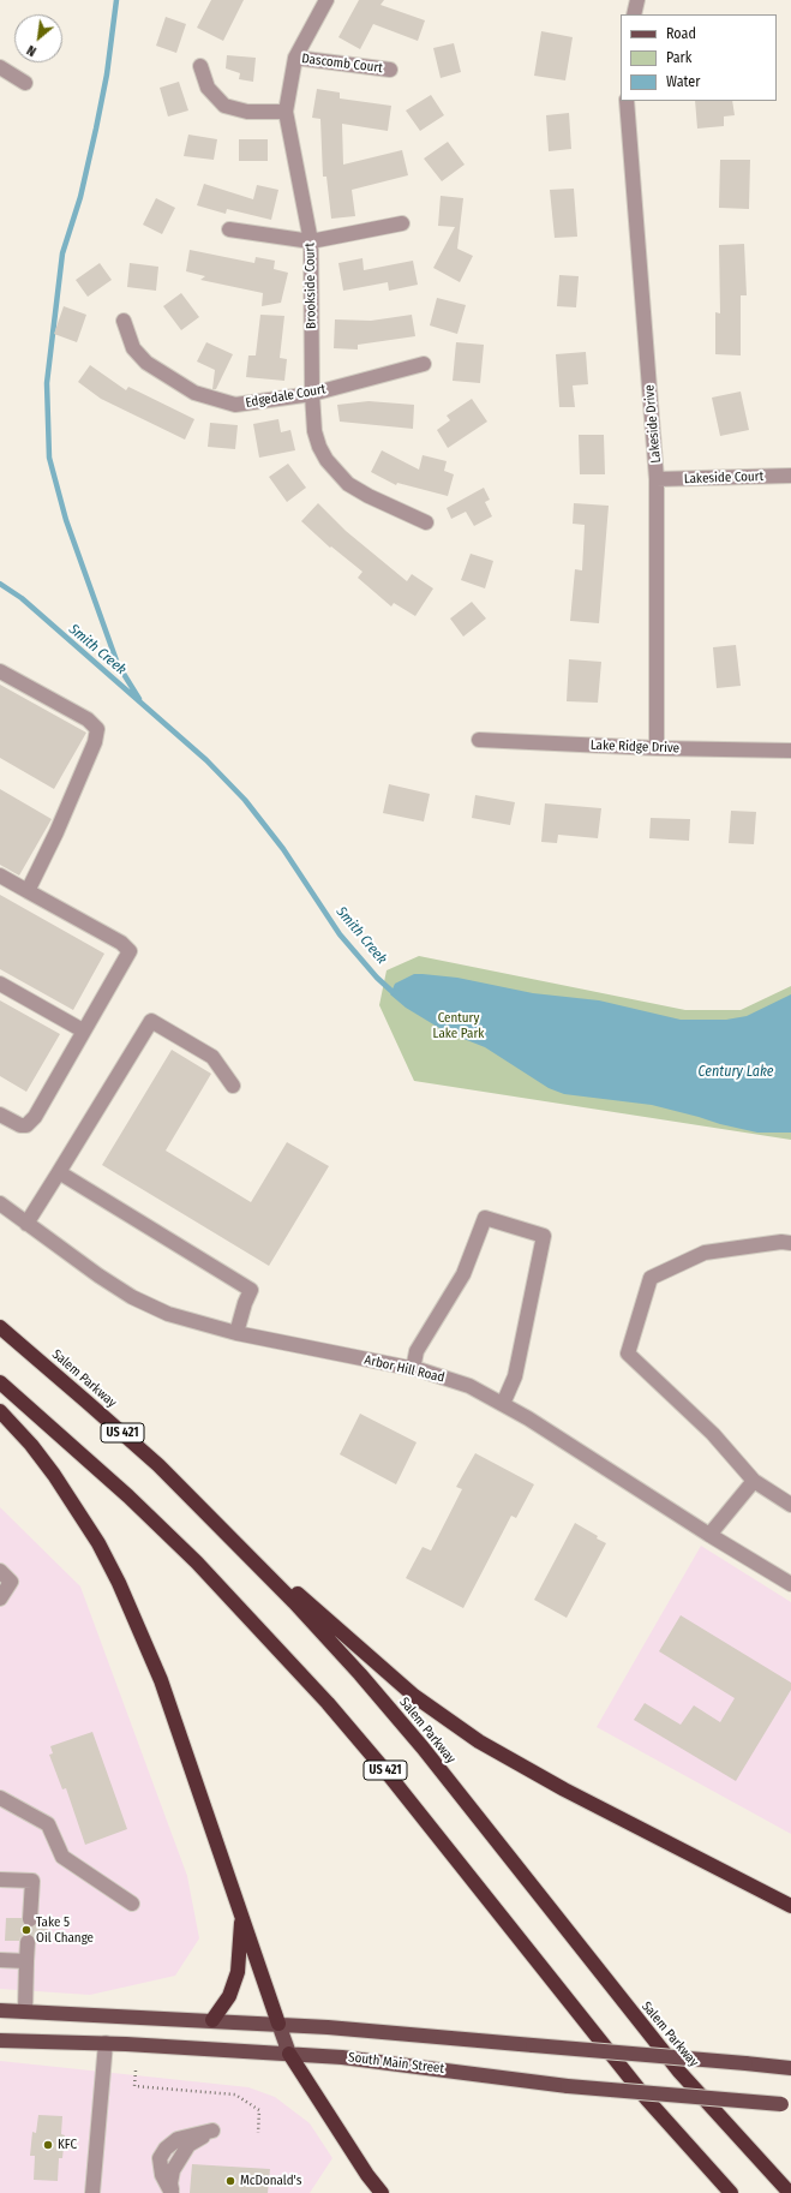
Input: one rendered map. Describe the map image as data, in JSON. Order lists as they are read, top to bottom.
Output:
{
  "streets": {
    "highway": ["Salem Parkway", "US 421"],
    "main road": ["South Main Street"],
    "street": [
      "Dascomb Court",
      "Brookside Court",
      "Edgedale Court",
      "Lakeside Drive",
      "Lakeside Court",
      "Lake Ridge Drive",
      "Arbor Hill Road"
    ]
  },
  "crossings": [
    ["Dascomb Court", "Brookside Court"],
    ["Brookside Court", "Edgedale Court"],
    ["Lakeside Drive", "Lakeside Court"],
    ["Lakeside Drive", "Lake Ridge Drive"]
  ],
  "water": ["Smith Creek", "Century Lake"],
  "parks": ["Century Lake Park"],
  "places": ["Take 5 Oil Change", "KFC", "McDonald's"],
  "legend": ["Road", "Park", "Water"],
  "north": "bottom left"
}
